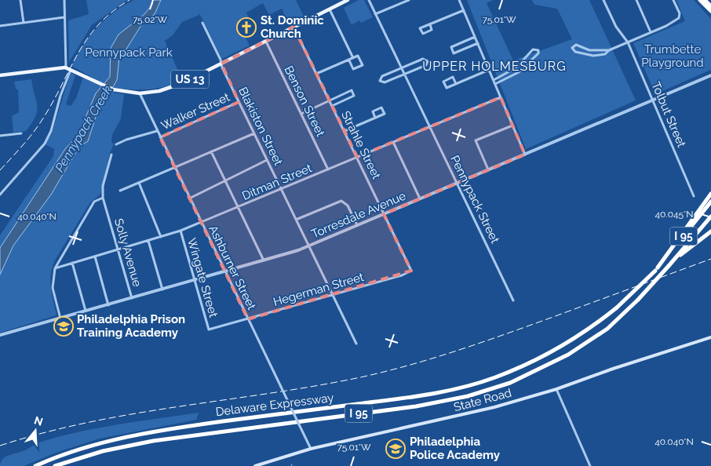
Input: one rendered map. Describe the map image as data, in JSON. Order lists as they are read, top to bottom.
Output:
{
  "streets": {
    "highway": ["I 95", "Delaware Expressway"],
    "main road": ["US 13", "State Road"],
    "street": [
      "Benson Street",
      "Walker Street",
      "Tolbut Street",
      "Blakiston Street",
      "Strahle Street",
      "Ditman Street",
      "Pennypack Street",
      "Torresdale Avenue",
      "Solly Avenue",
      "Ashburner Street",
      "Wingate Street",
      "Hegerman Street"
    ]
  },
  "crossings": [
    ["US 13", "Benson Street"],
    ["US 13", "Blakiston Street"],
    ["US 13", "Strahle Street"],
    ["US 13", "Ashburner Street"],
    ["Benson Street", "Ditman Street"],
    ["Walker Street", "Blakiston Street"],
    ["Walker Street", "Ashburner Street"],
    ["Tolbut Street", "Torresdale Avenue"],
    ["Blakiston Street", "Ditman Street"],
    ["Blakiston Street", "Torresdale Avenue"],
    ["Blakiston Street", "Hegerman Street"],
    ["Strahle Street", "Ditman Street"],
    ["Strahle Street", "Torresdale Avenue"],
    ["Strahle Street", "Hegerman Street"],
    ["Ditman Street", "Pennypack Street"],
    ["Ditman Street", "Solly Avenue"],
    ["Ditman Street", "Ashburner Street"],
    ["Ditman Street", "Wingate Street"],
    ["Pennypack Street", "Torresdale Avenue"],
    ["Torresdale Avenue", "Solly Avenue"],
    ["Torresdale Avenue", "Ashburner Street"],
    ["Torresdale Avenue", "Wingate Street"],
    ["Ashburner Street", "Hegerman Street"],
    ["Ashburner Street", "State Road"],
    ["Wingate Street", "Hegerman Street"]
  ],
  "districts": ["UPPER HOLMESBURG"],
  "water": ["Pennypack Creek"],
  "parks": ["Trumbette Playground", "Pennypack Park"],
  "places": {
    "church": ["St. Dominic Church"],
    "school or university": ["Philadelphia Prison Training Academy", "Philadelphia Police Academy"]
  },
  "north": "top",
  "coordinates": [
    "75.02°W",
    "75.01°W",
    "40.045°N",
    "40.040°N"
  ]
}
